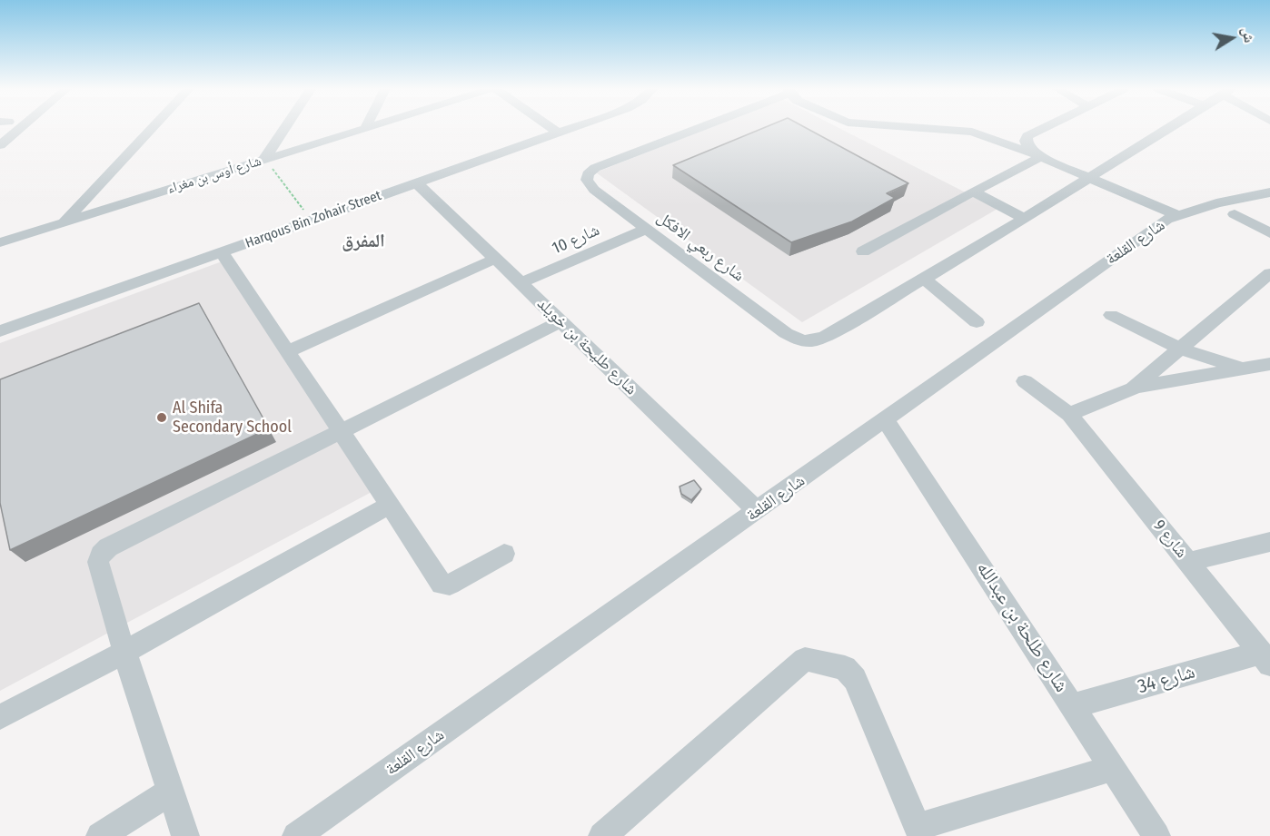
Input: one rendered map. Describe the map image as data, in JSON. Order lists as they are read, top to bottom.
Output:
{
  "streets": {
    "street": [
      "شارع أوس بن مغراء",
      "Harqous Bin Zohair Street",
      "شارع 10",
      "شارع القلعة",
      "شارع ربعي الافكل",
      "شارع طليحة بن خويلد",
      "شارع 9",
      "شارع طلحة بن عبدالله",
      "شارع 34"
    ]
  },
  "crossings": [
    ["Harqous Bin Zohair Street", "شارع طليحة بن خويلد"],
    ["شارع 10", "شارع ربعي الافكل"],
    ["شارع 10", "شارع طليحة بن خويلد"],
    ["شارع القلعة", "شارع طليحة بن خويلد"],
    ["شارع القلعة", "شارع طلحة بن عبدالله"],
    ["شارع 9", "شارع 34"],
    ["شارع طلحة بن عبدالله", "شارع 34"]
  ],
  "districts": ["المفرق"],
  "places": ["Al Shifa Secondary School"],
  "north": "right"
}
